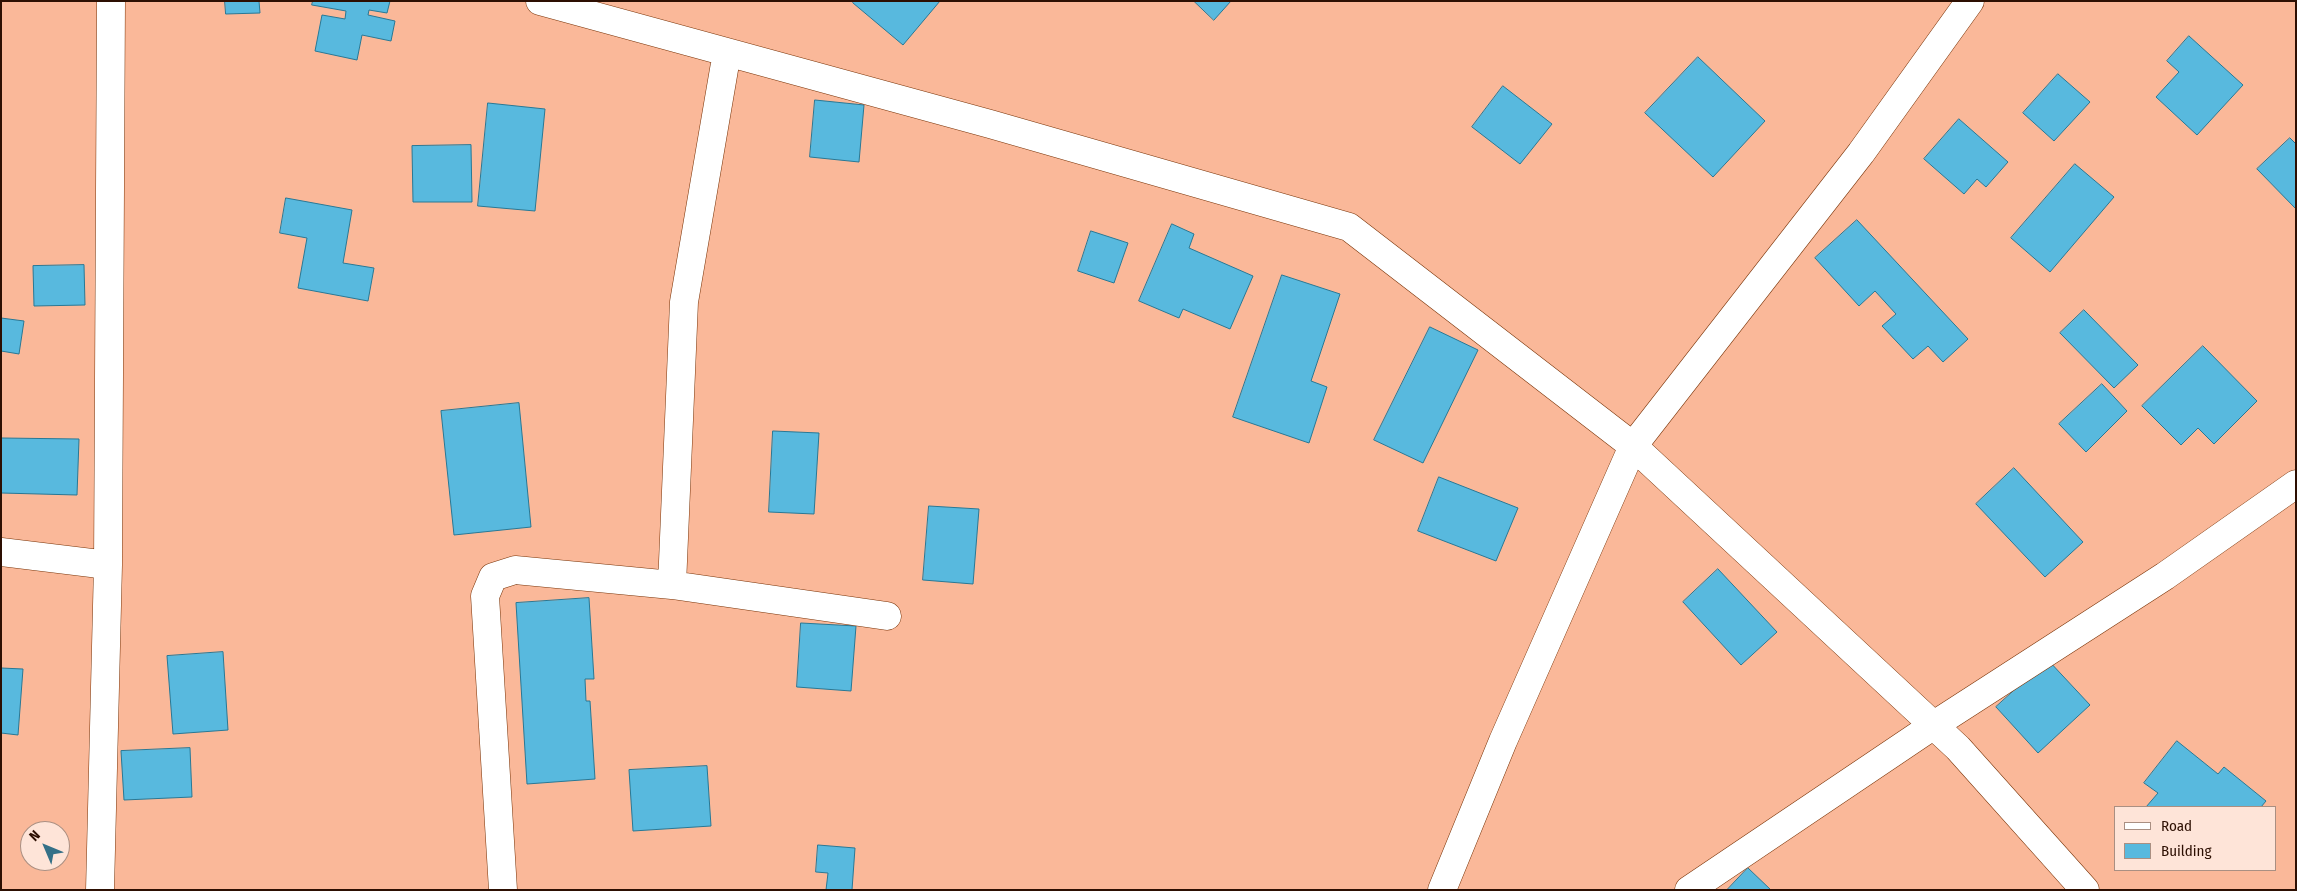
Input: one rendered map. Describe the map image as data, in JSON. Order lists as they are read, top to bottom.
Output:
{
  "legend": ["Road", "Building"],
  "north": "top left"
}
